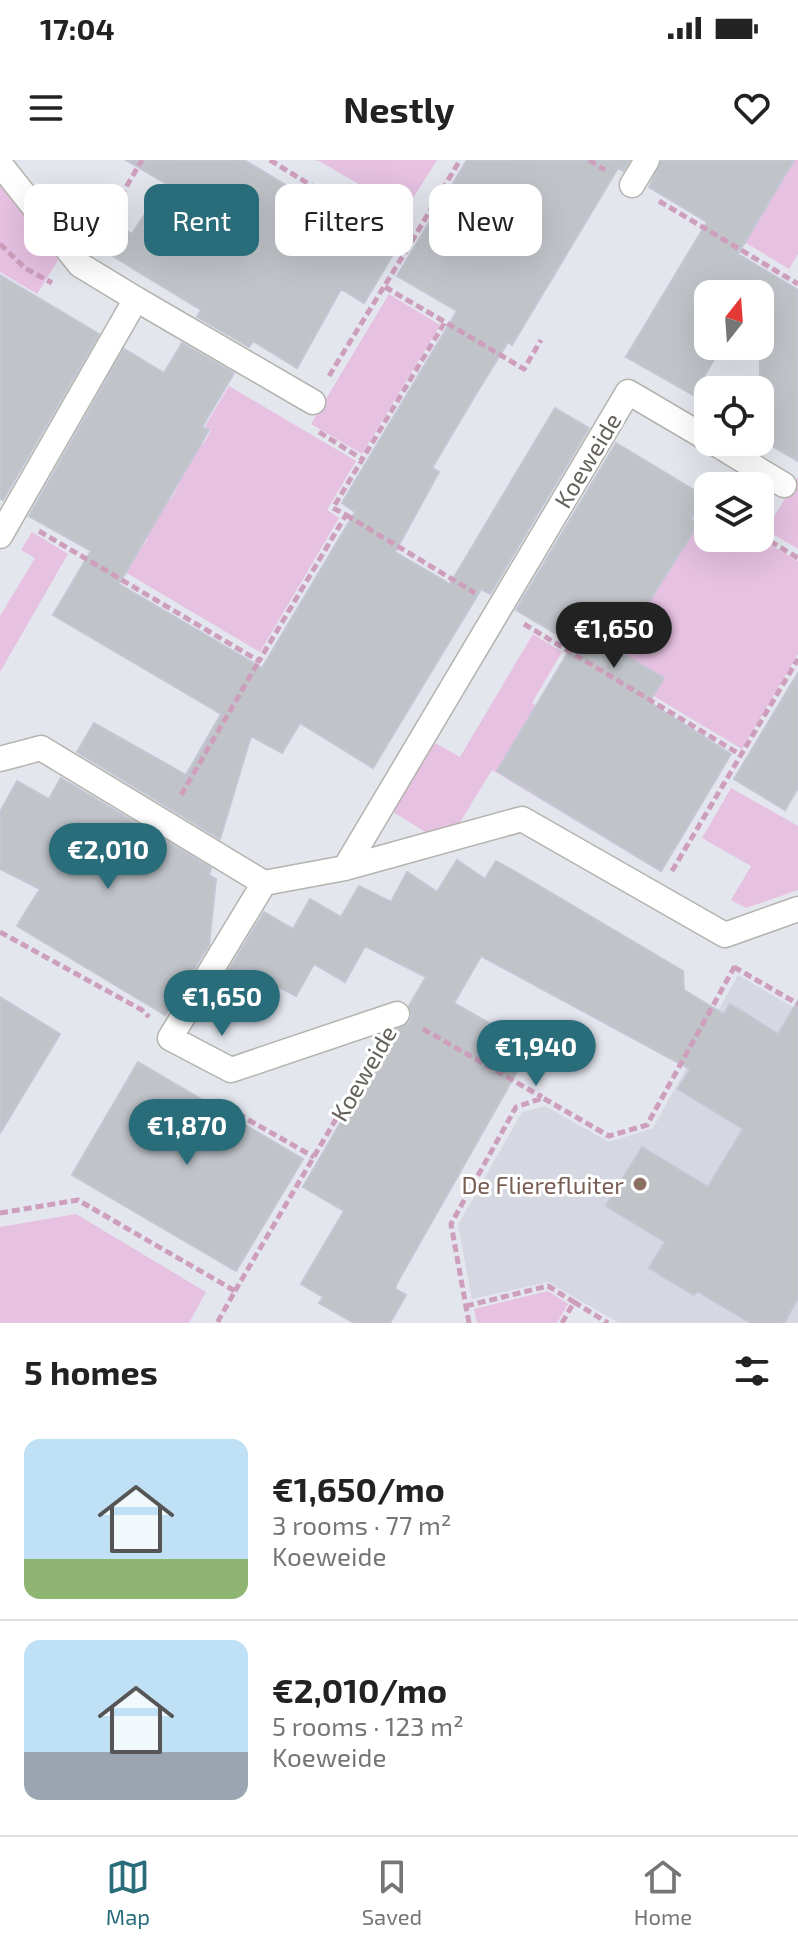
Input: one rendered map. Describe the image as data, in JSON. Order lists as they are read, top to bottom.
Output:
{
  "streets": {
    "street": ["Koeweide"]
  },
  "places": ["De Flierefluiter"],
  "north": "top",
  "page": {
    "status": "17:04",
    "header": "Nestly",
    "chip": [
      "Buy",
      "Rent",
      "Filters",
      "New"
    ],
    "price": [
      "€1,650",
      "€2,010",
      "€1,650",
      "€1,940",
      "€1,870"
    ],
    "heading": "5 homes",
    "list": [
      {
        "name": "€1,650/mo",
        "note": "3 rooms · 77 m² · Koeweide"
      },
      {
        "name": "€2,010/mo",
        "note": "5 rooms · 123 m² · Koeweide"
      }
    ],
    "tabs": ["Map", "Saved", "Home"]
  }
}
